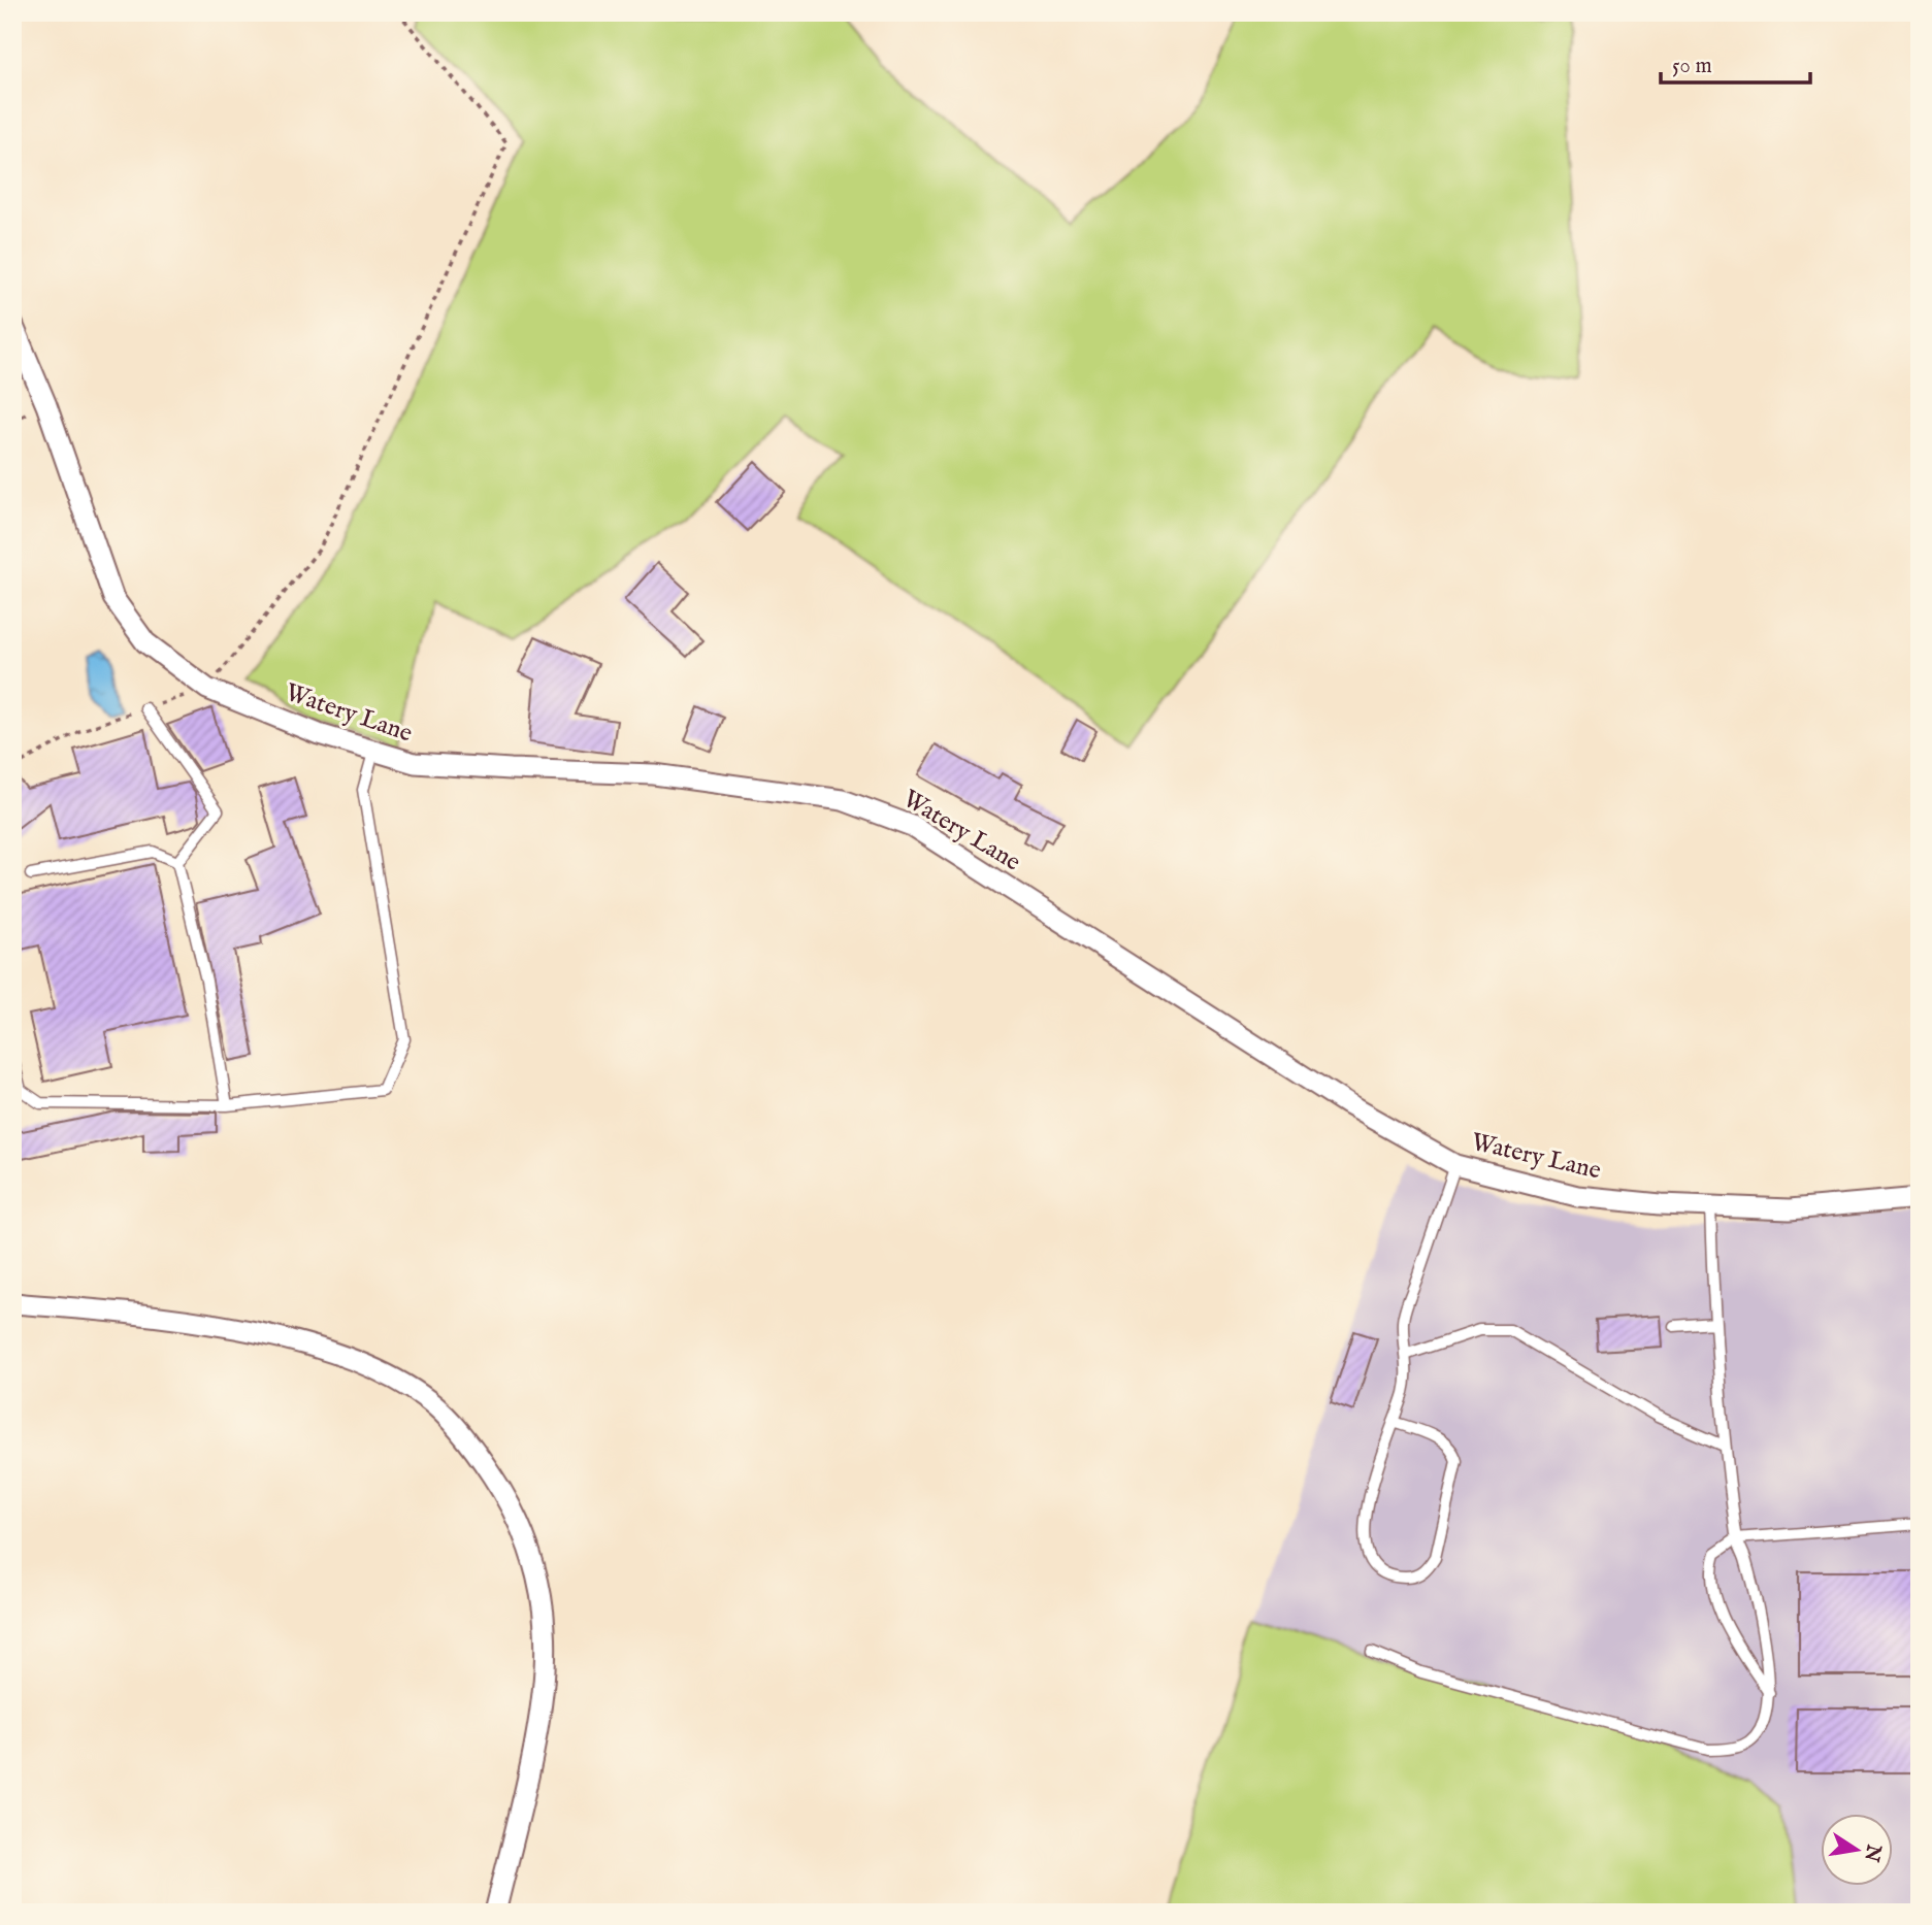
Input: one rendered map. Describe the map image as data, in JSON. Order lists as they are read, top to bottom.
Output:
{
  "streets": {
    "street": ["Watery Lane"]
  },
  "scale_bar": "50 m",
  "north": "right"
}
